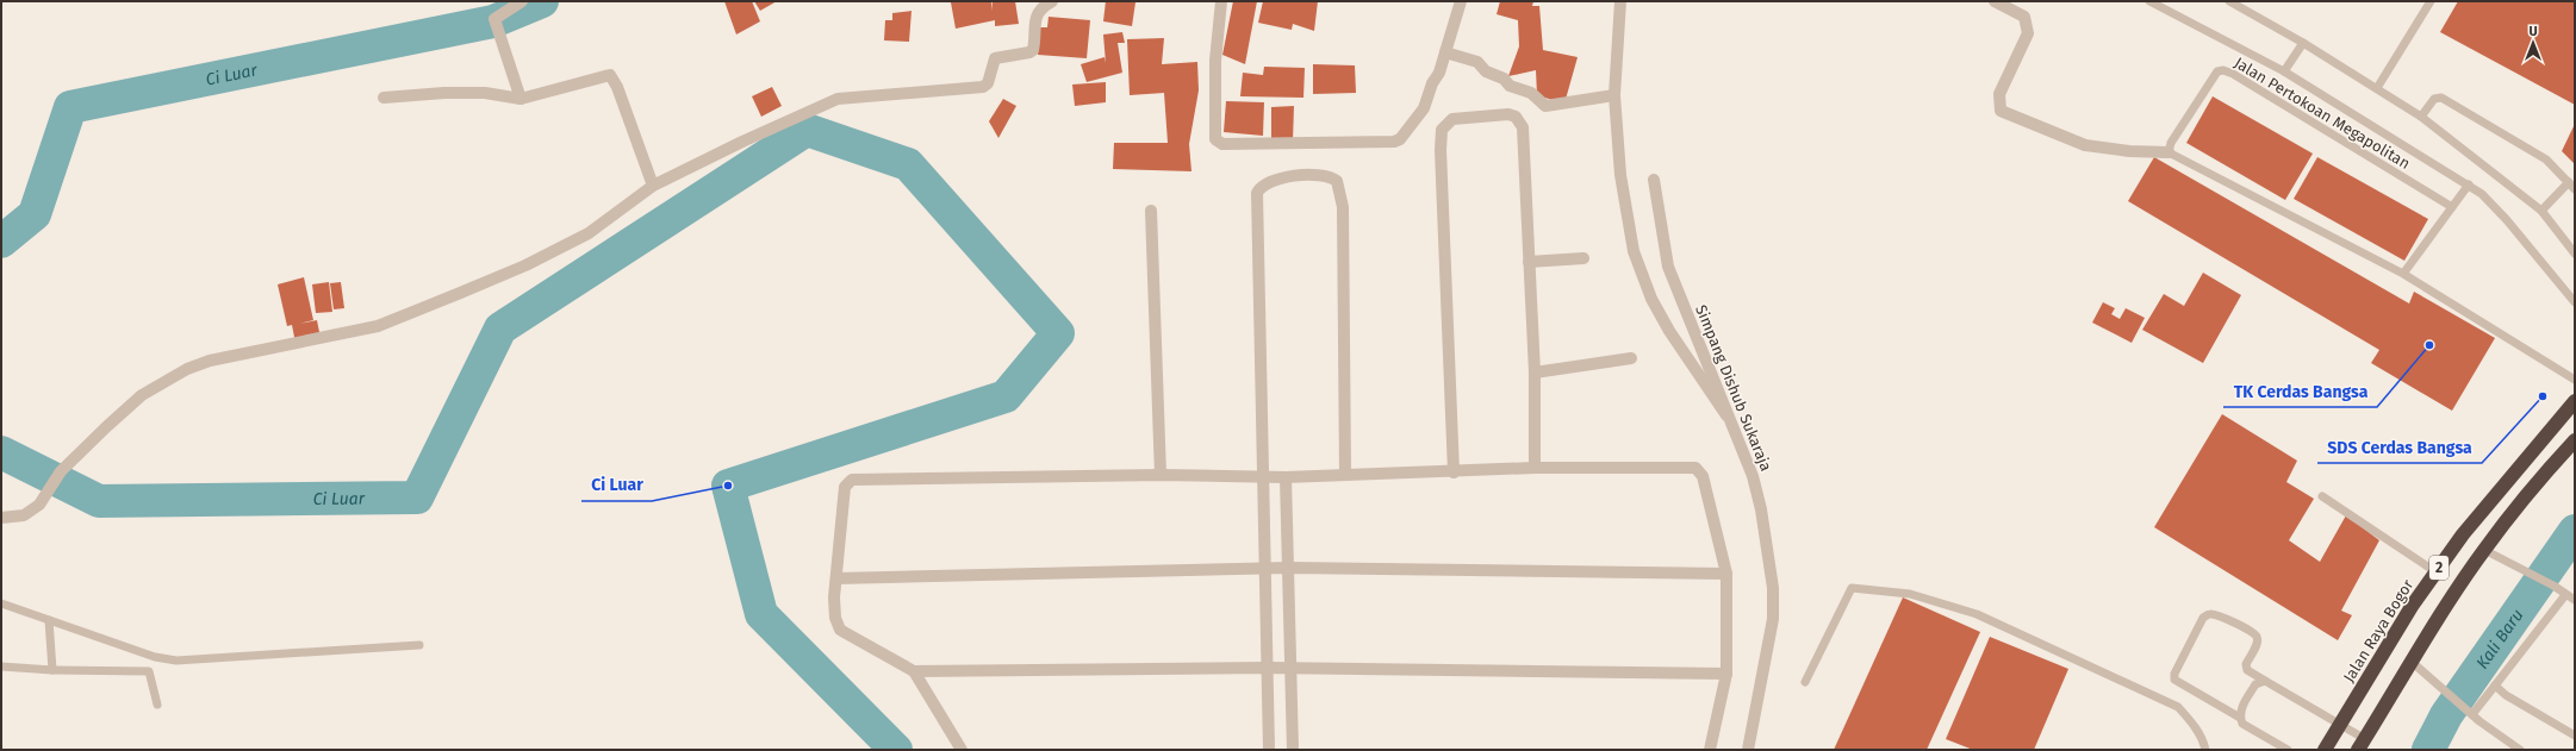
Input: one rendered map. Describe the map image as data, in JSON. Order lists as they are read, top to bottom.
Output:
{
  "streets": {
    "highway": ["2", "Jalan Raya Bogor"],
    "street": ["Simpang Dishub Sukaraja"],
    "lane": ["Jalan Pertokoan Megapolitan"]
  },
  "water": ["Ci Luar", "Kali Baru"],
  "places": ["TK Cerdas Bangsa", "SDS Cerdas Bangsa", "Ci Luar"],
  "north": "top"
}
